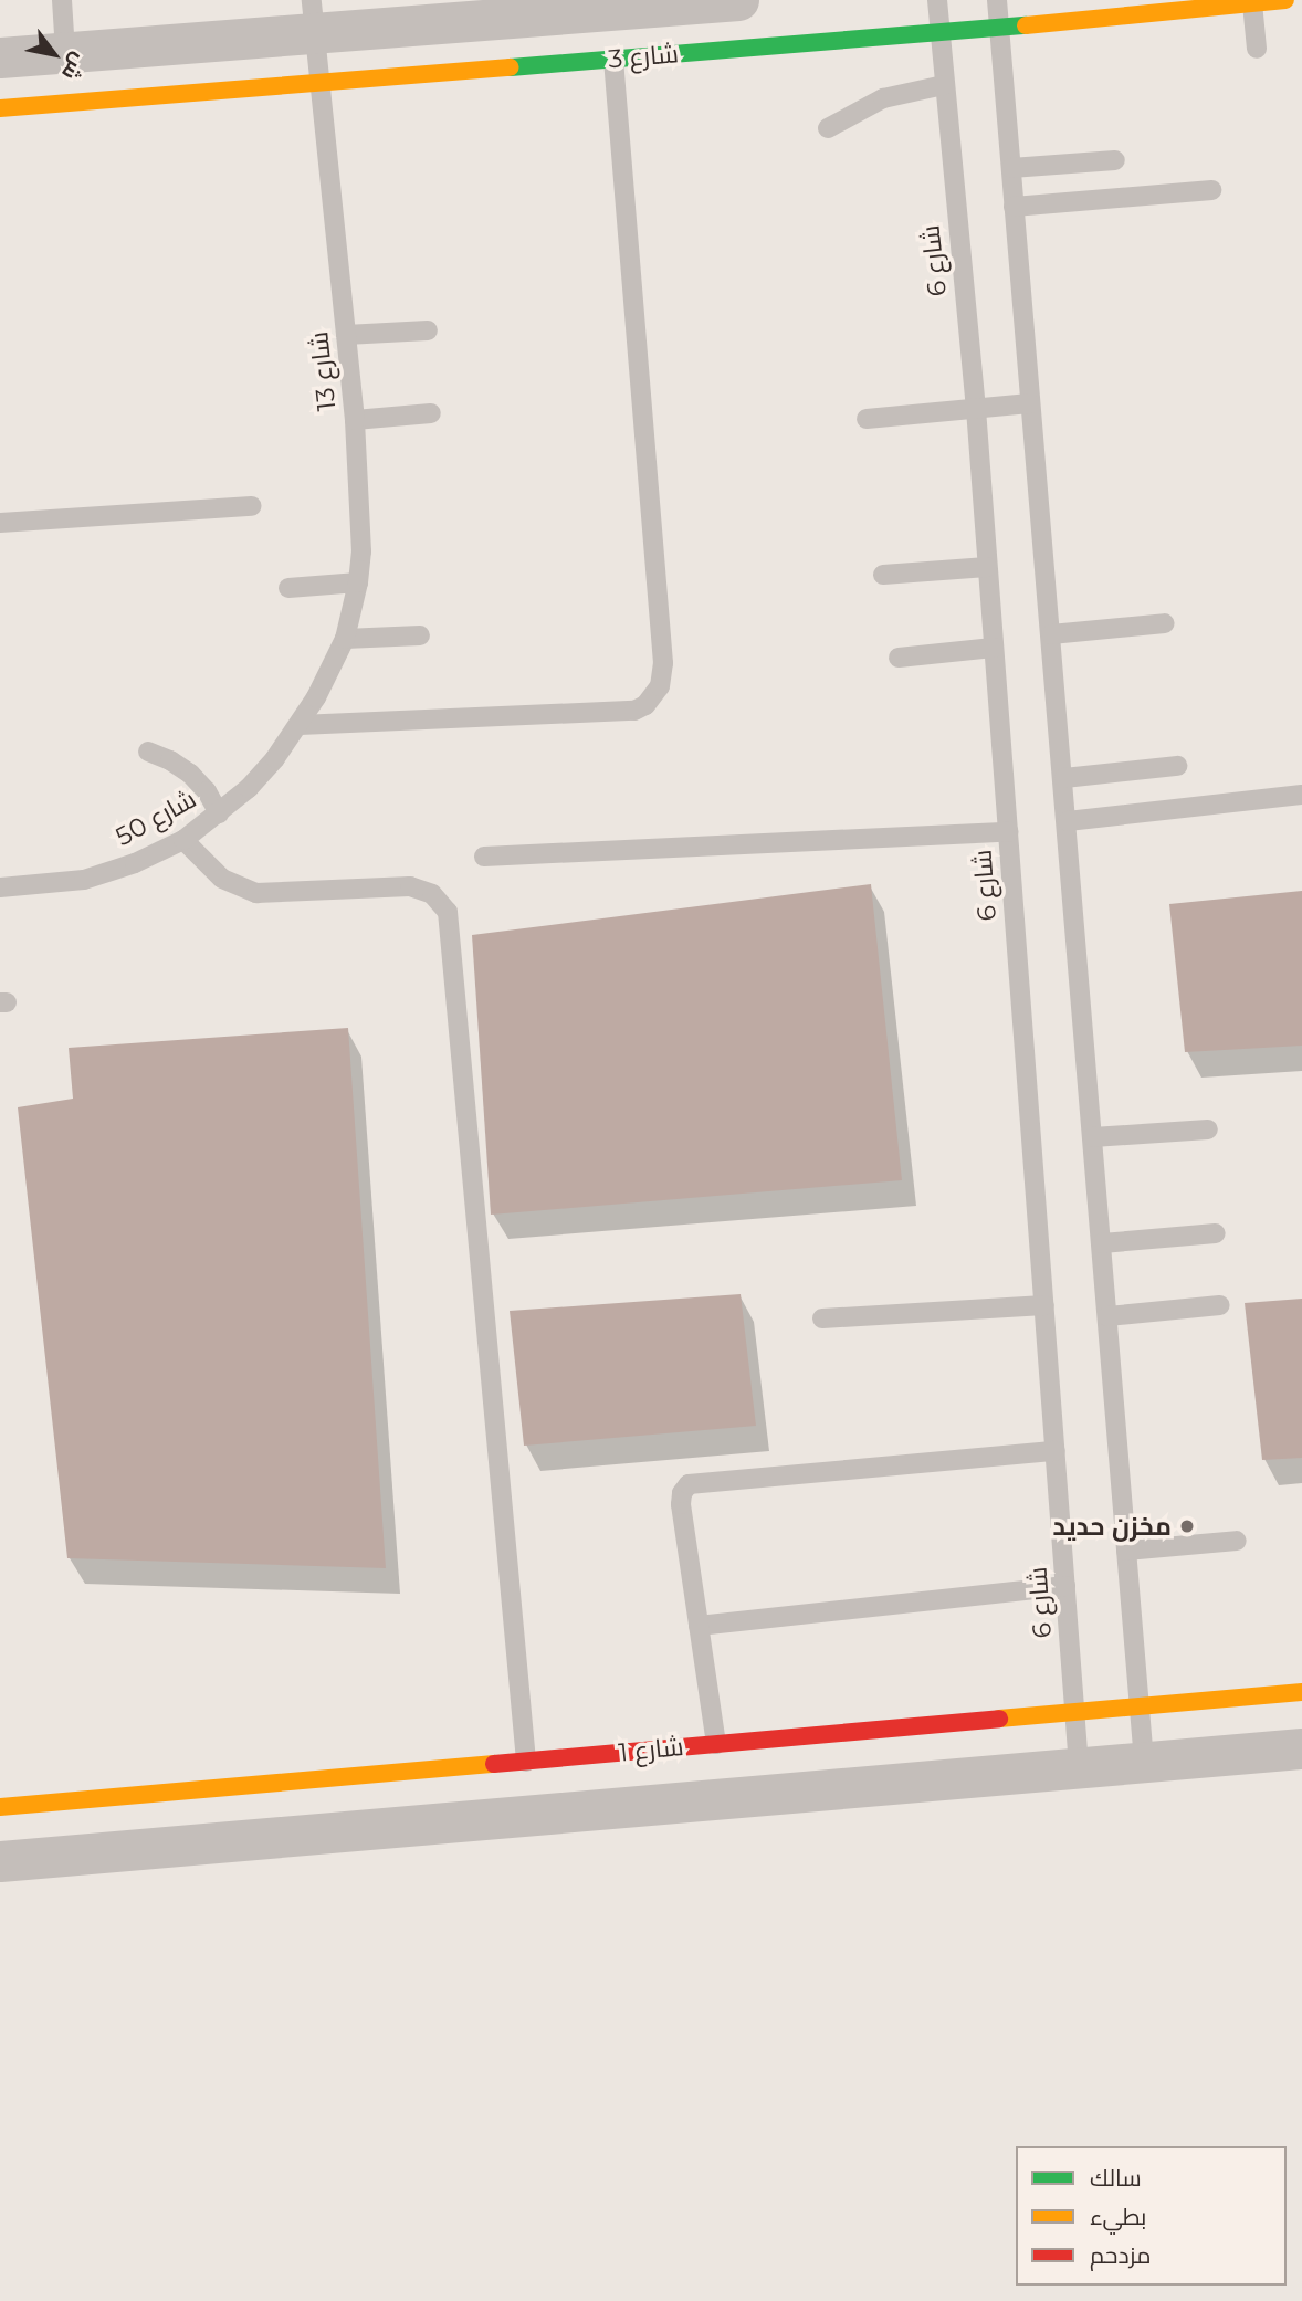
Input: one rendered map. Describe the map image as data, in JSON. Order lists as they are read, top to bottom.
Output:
{
  "streets": {
    "street": ["شارع 3", "شارع 1"],
    "lane": ["شارع 6", "شارع 13", "شارع 50"]
  },
  "crossings": [
    ["شارع 3", "شارع 6"],
    ["شارع 3", "شارع 13"],
    ["شارع 6", "شارع 1"],
    ["شارع 13", "شارع 50"]
  ],
  "places": ["مخزن حديد"],
  "legend": ["سالك", "بطيء", "مزدحم"],
  "north": "bottom right"
}
